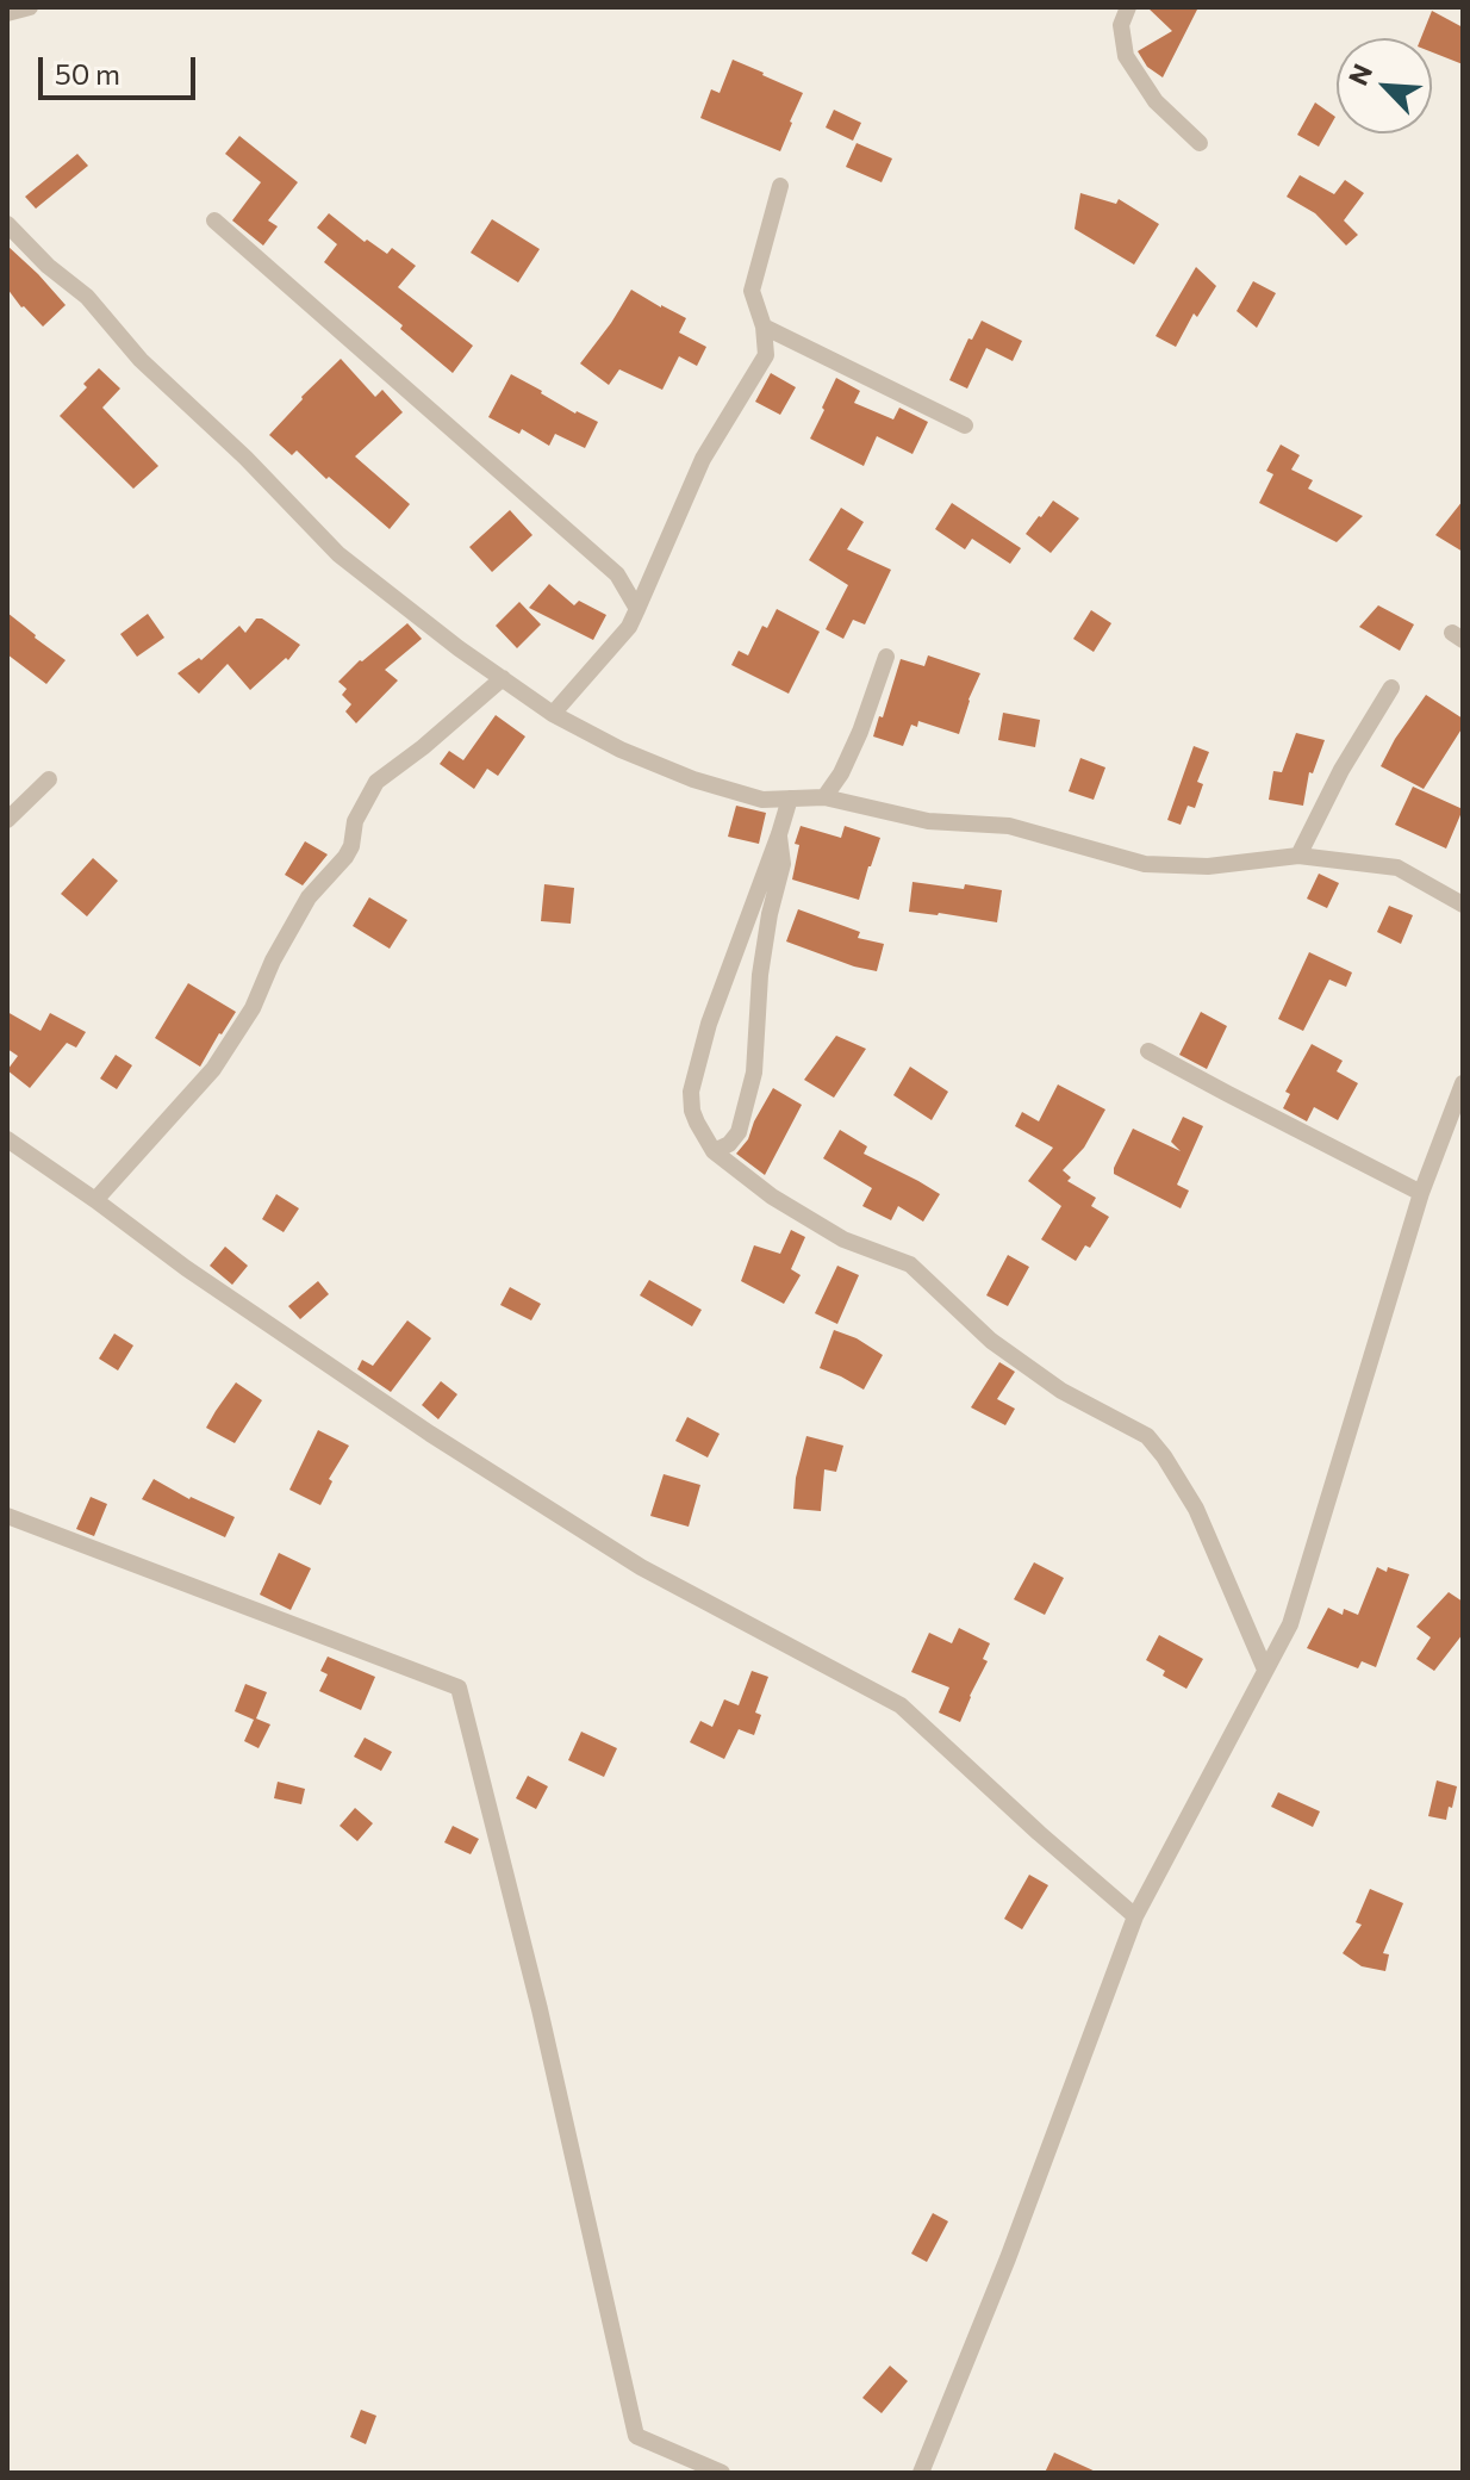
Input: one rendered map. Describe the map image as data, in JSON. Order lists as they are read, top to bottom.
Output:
{
  "scale_bar": "50 m",
  "north": "top left"
}
